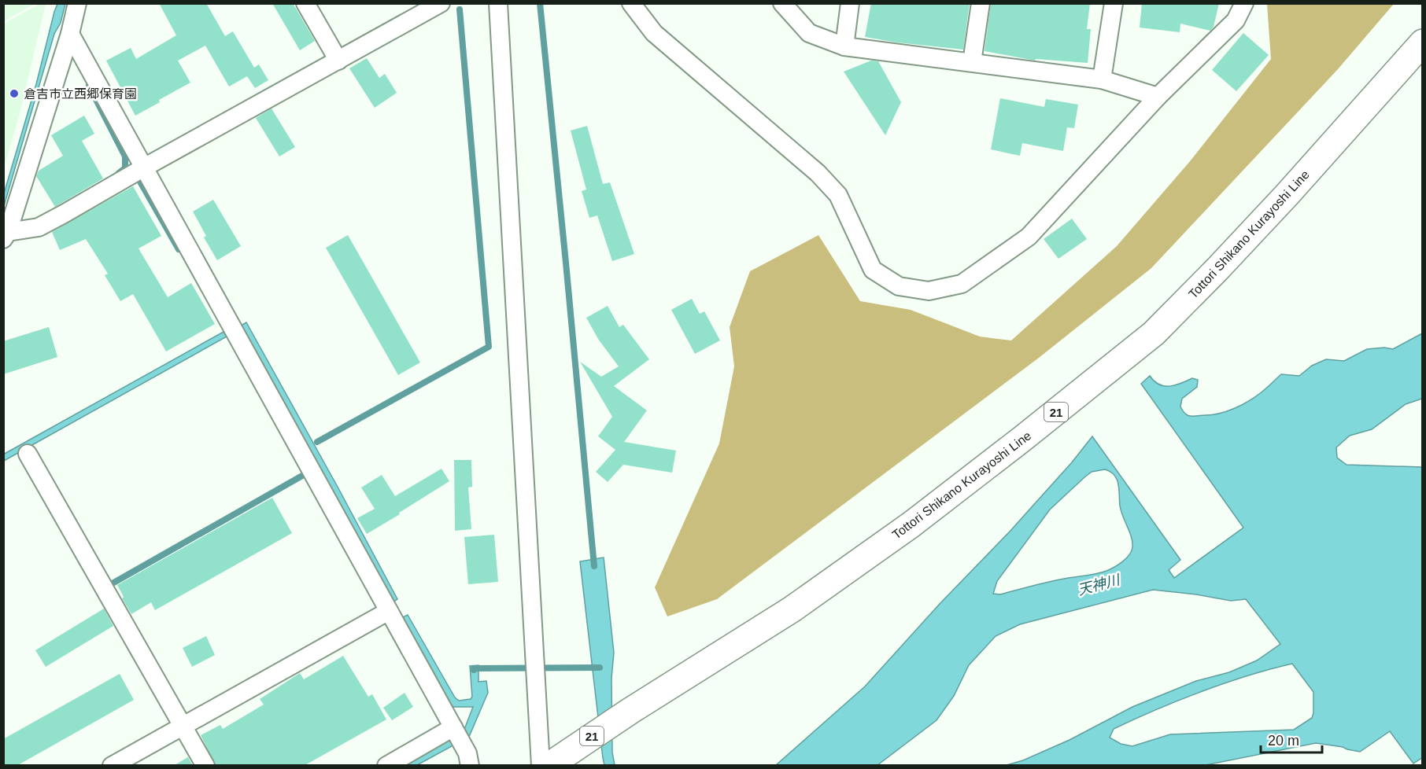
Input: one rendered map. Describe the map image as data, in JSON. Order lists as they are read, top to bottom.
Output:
{
  "streets": {
    "main road": ["Tottori Shikano Kurayoshi Line", "21"]
  },
  "water": ["天神川"],
  "places": ["倉吉市立西郷保育園"],
  "scale_bar": "20 m"
}
